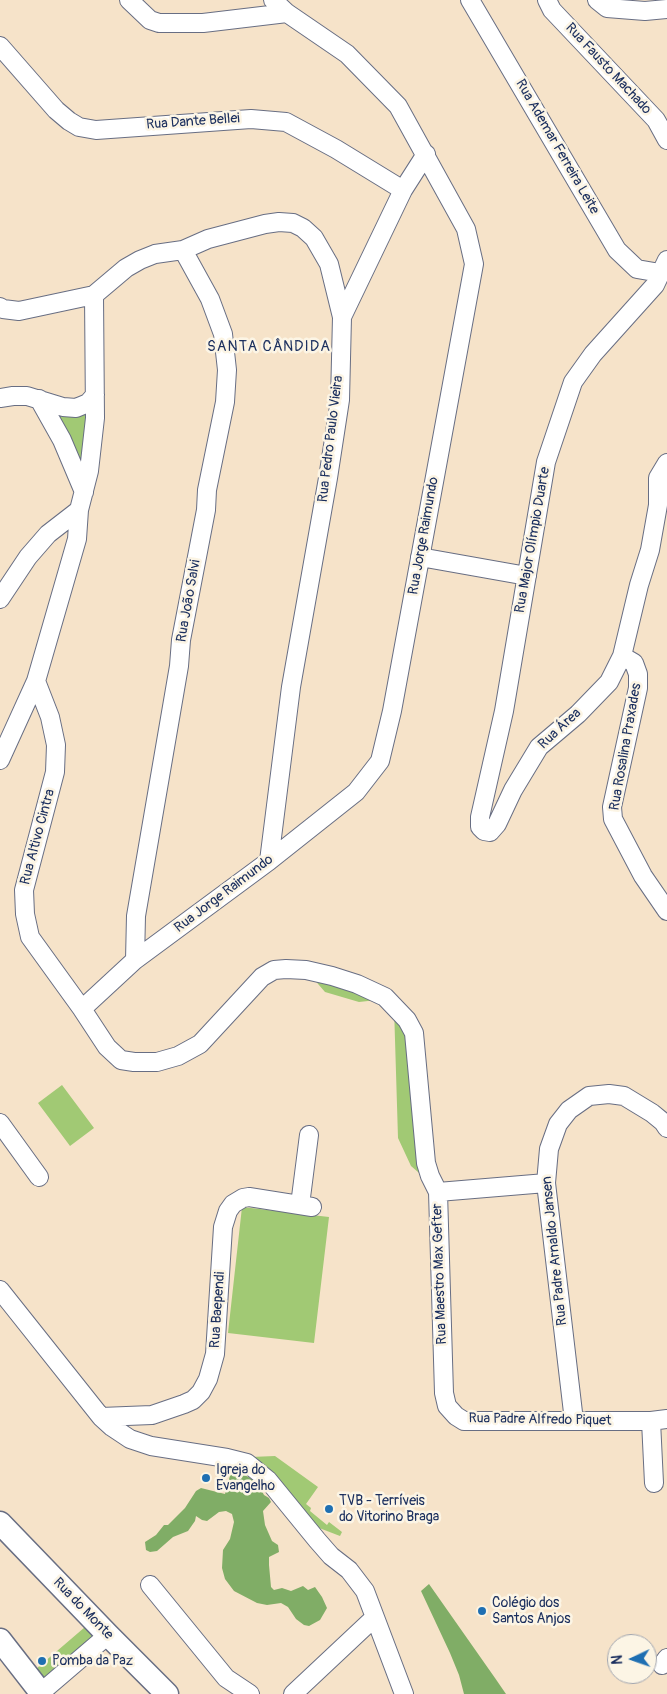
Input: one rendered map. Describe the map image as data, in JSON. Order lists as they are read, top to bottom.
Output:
{
  "streets": {
    "main road": ["Rua do Monte"],
    "street": [
      "Rua Fausto Machado",
      "Rua Dante Bellei",
      "Rua Ademar Ferreira Leite",
      "Rua Pedro Paulo Vieira",
      "Rua Jorge Raimundo",
      "Rua Major Olímpio Duarte",
      "Rua João Salvi",
      "Rua Área",
      "Rua Rosalina Praxades",
      "Rua Altivo Cintra",
      "Rua Padre Arnaldo Jansen",
      "Rua Maestro Max Gefter",
      "Rua Baependi",
      "Rua Padre Alfredo Piquet"
    ]
  },
  "crossings": [
    ["Rua Ademar Ferreira Leite", "Rua Major Olímpio Duarte"],
    ["Rua Pedro Paulo Vieira", "Rua Jorge Raimundo"],
    ["Rua Pedro Paulo Vieira", "Rua João Salvi"],
    ["Rua Jorge Raimundo", "Rua João Salvi"],
    ["Rua Jorge Raimundo", "Rua Altivo Cintra"],
    ["Rua Jorge Raimundo", "Rua Maestro Max Gefter"],
    ["Rua Major Olímpio Duarte", "Rua Área"],
    ["Rua Área", "Rua Rosalina Praxades"],
    ["Rua Altivo Cintra", "Rua Maestro Max Gefter"],
    ["Rua Padre Arnaldo Jansen", "Rua Padre Alfredo Piquet"],
    ["Rua Maestro Max Gefter", "Rua Padre Alfredo Piquet"]
  ],
  "districts": ["SANTA CÂNDIDA"],
  "places": [
    "Igreja do Evangelho",
    "TVB - Terríveis do Vitorino Braga",
    "Colégio dos Santos Anjos",
    "Pomba da Paz"
  ],
  "north": "left"
}
